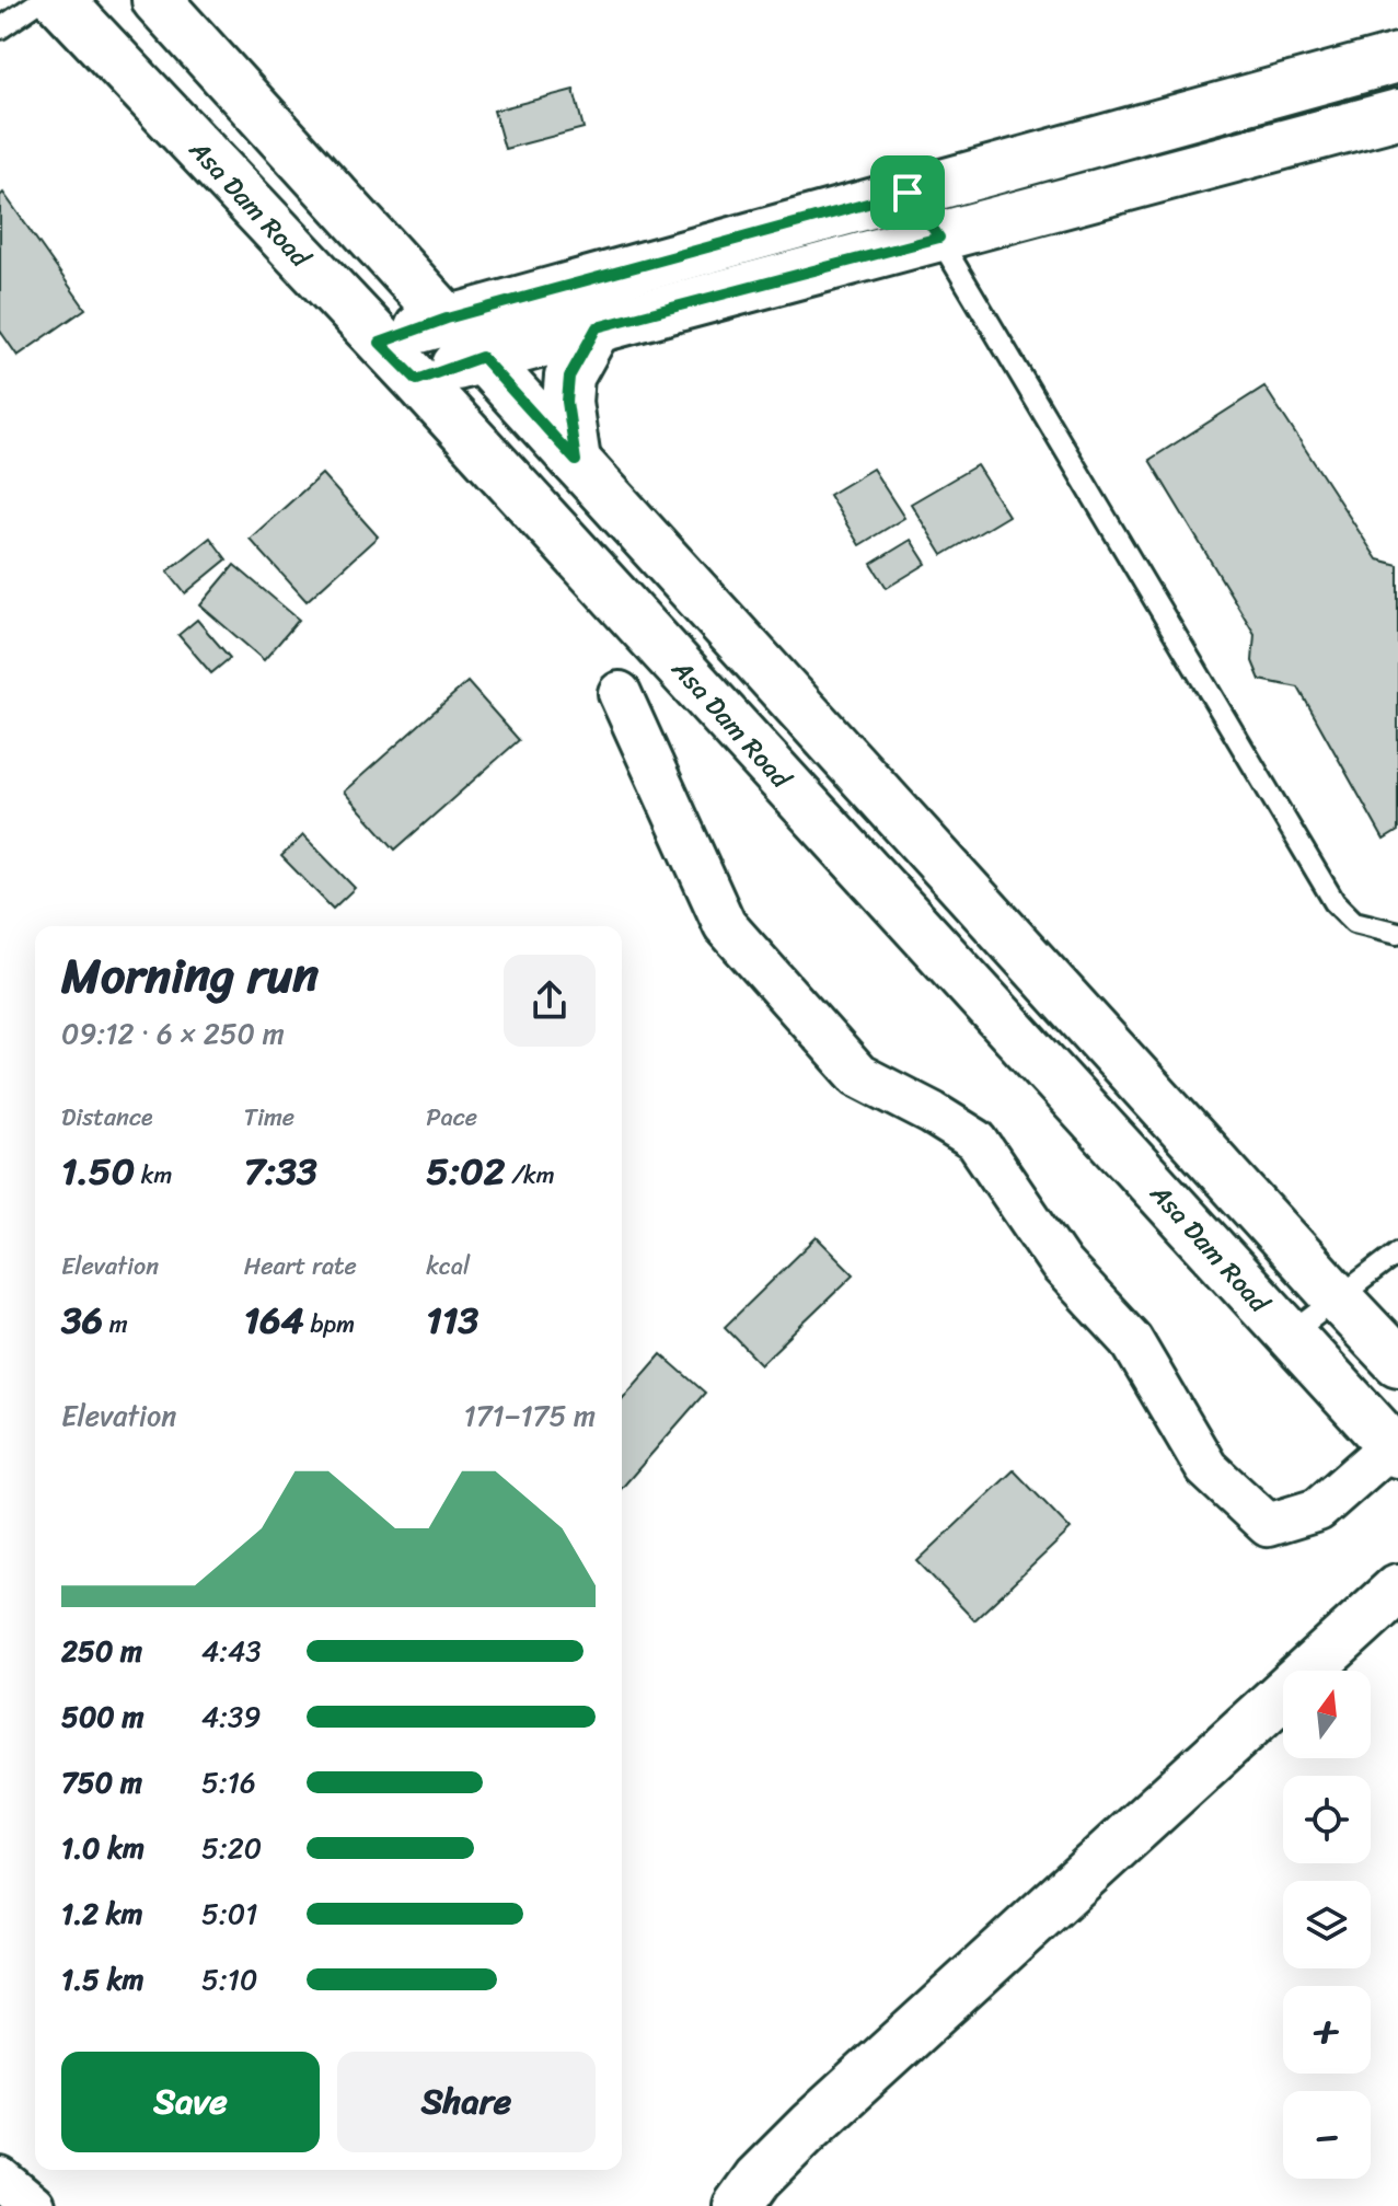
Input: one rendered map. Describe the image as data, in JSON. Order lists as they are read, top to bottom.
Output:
{
  "streets": {
    "main road": ["Asa Dam Road"]
  },
  "north": "top",
  "page": {
    "heading": ["Morning run", "09:12 · 6 × 250 m"],
    "stats": [
      ["Distance", "1.50 km"],
      ["Time", "7:33"],
      ["Pace", "5:02 /km"],
      ["Elevation", "36 m"],
      ["Heart rate", "164 bpm"],
      ["kcal", "113"]
    ],
    "chart": ["Elevation", "171–175 m"],
    "list": [
      {
        "name": "250 m",
        "note": "4:43"
      },
      {
        "name": "500 m",
        "note": "4:39"
      },
      {
        "name": "750 m",
        "note": "5:16"
      },
      {
        "name": "1.0 km",
        "note": "5:20"
      },
      {
        "name": "1.2 km",
        "note": "5:01"
      },
      {
        "name": "1.5 km",
        "note": "5:10"
      }
    ],
    "map_buttons": ["+", "−"],
    "buttons": ["Save", "Share"]
  }
}
